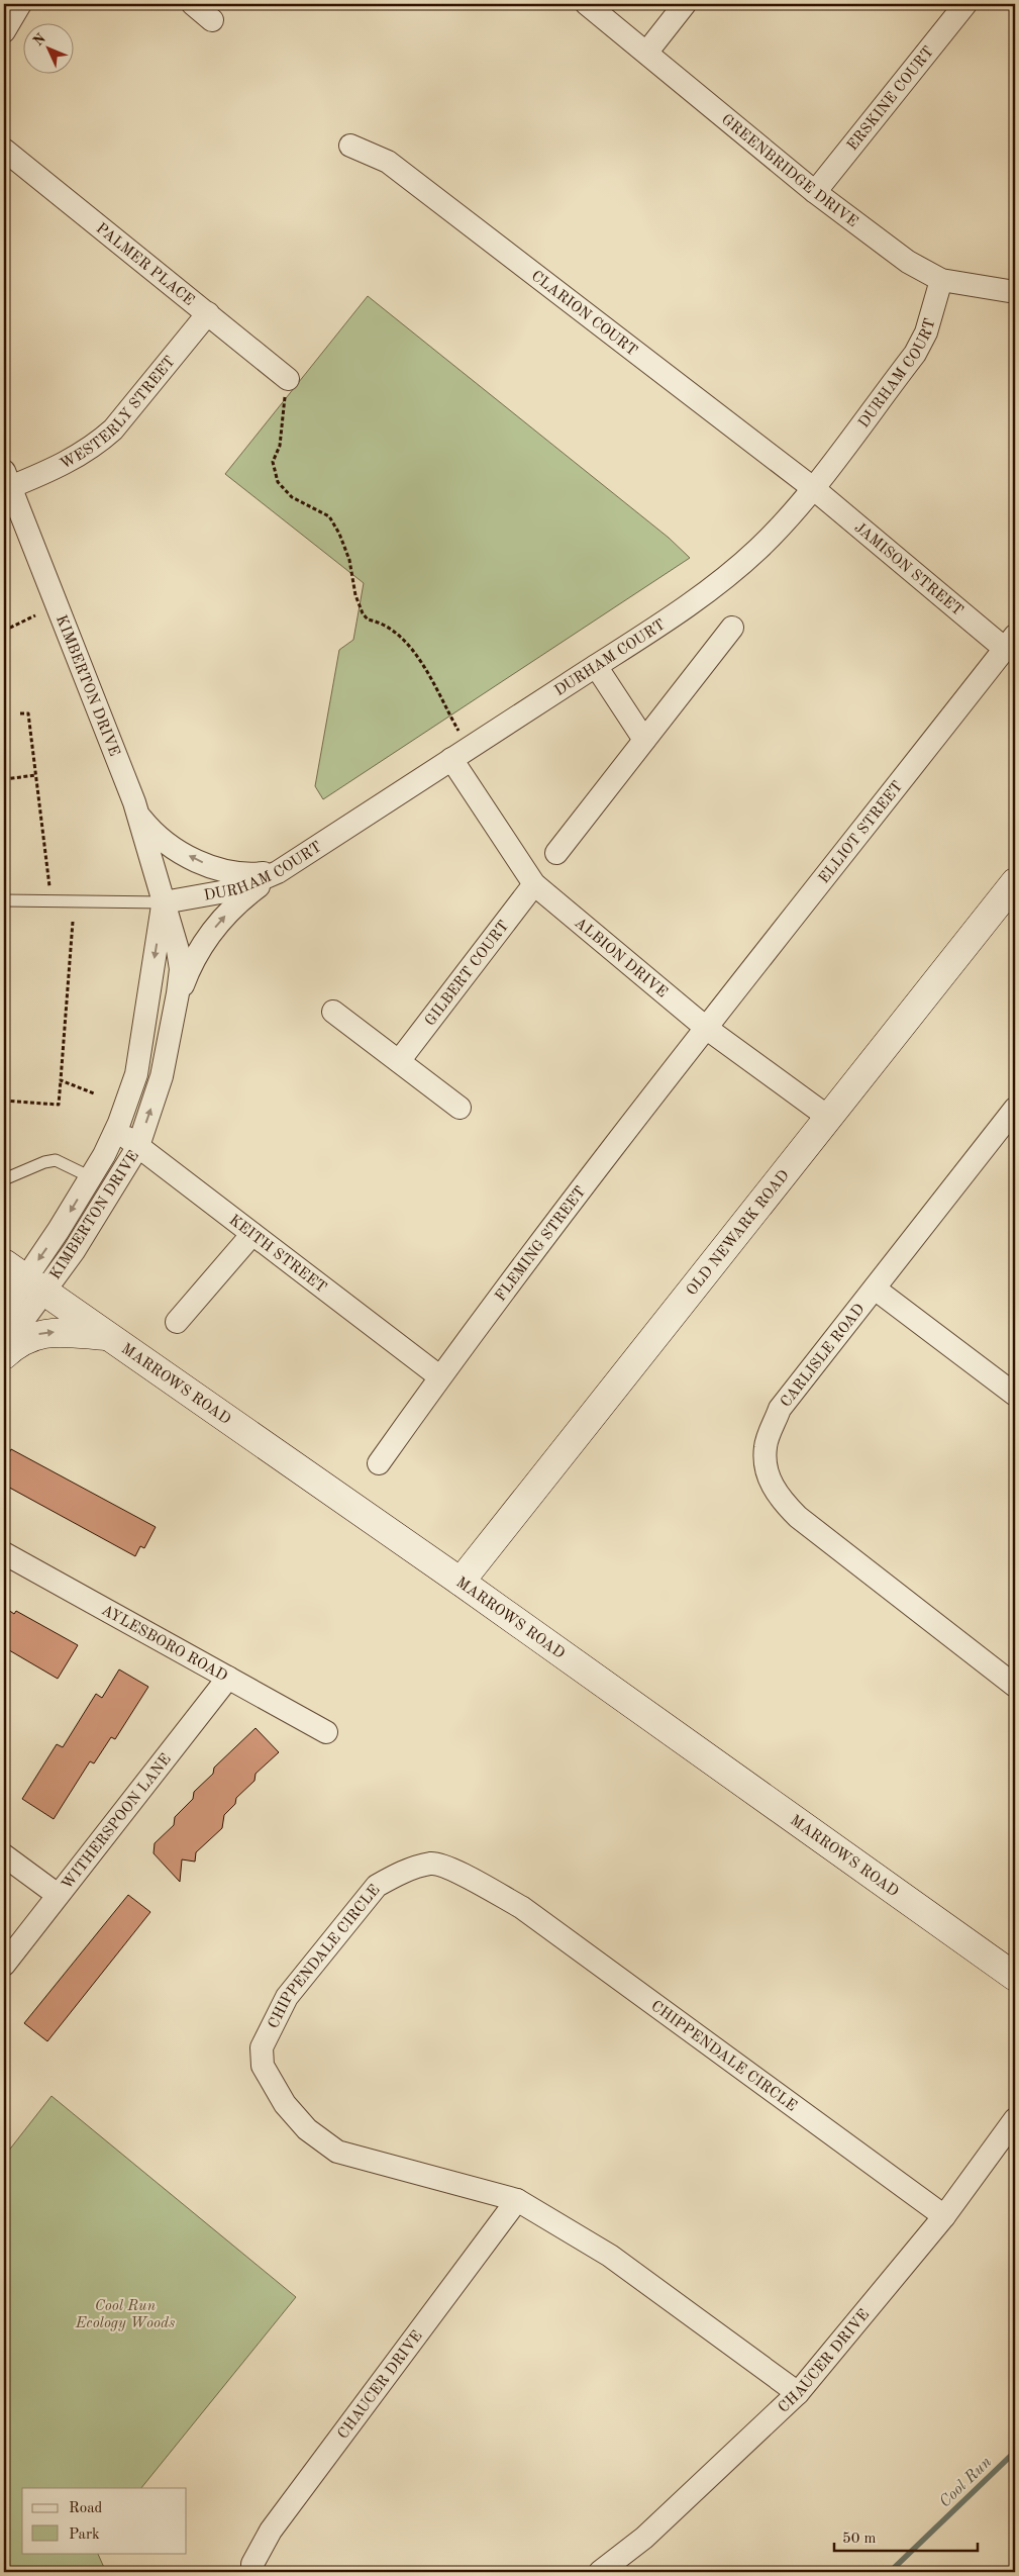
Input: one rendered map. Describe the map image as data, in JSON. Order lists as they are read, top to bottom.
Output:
{
  "streets": {
    "street": [
      "ERSKINE COURT",
      "GREENBRIDGE DRIVE",
      "PALMER PLACE",
      "CLARION COURT",
      "DURHAM COURT",
      "WESTERLY STREET",
      "JAMISON STREET",
      "KIMBERTON DRIVE",
      "ELLIOT STREET",
      "ALBION DRIVE",
      "GILBERT COURT",
      "OLD NEWARK ROAD",
      "FLEMING STREET",
      "KEITH STREET",
      "CARLISLE ROAD",
      "MARROWS ROAD",
      "AYLESBORO ROAD",
      "WITHERSPOON LANE",
      "CHIPPENDALE CIRCLE",
      "CHAUCER DRIVE"
    ]
  },
  "crossings": [
    ["ERSKINE COURT", "GREENBRIDGE DRIVE"],
    ["GREENBRIDGE DRIVE", "DURHAM COURT"],
    ["PALMER PLACE", "WESTERLY STREET"],
    ["CLARION COURT", "DURHAM COURT"],
    ["CLARION COURT", "JAMISON STREET"],
    ["DURHAM COURT", "JAMISON STREET"],
    ["DURHAM COURT", "KIMBERTON DRIVE"],
    ["DURHAM COURT", "ALBION DRIVE"],
    ["WESTERLY STREET", "KIMBERTON DRIVE"],
    ["JAMISON STREET", "ELLIOT STREET"],
    ["KIMBERTON DRIVE", "KEITH STREET"],
    ["KIMBERTON DRIVE", "MARROWS ROAD"],
    ["ELLIOT STREET", "ALBION DRIVE"],
    ["ELLIOT STREET", "FLEMING STREET"],
    ["ALBION DRIVE", "GILBERT COURT"],
    ["ALBION DRIVE", "OLD NEWARK ROAD"],
    ["ALBION DRIVE", "FLEMING STREET"],
    ["OLD NEWARK ROAD", "MARROWS ROAD"],
    ["FLEMING STREET", "KEITH STREET"],
    ["AYLESBORO ROAD", "WITHERSPOON LANE"],
    ["CHIPPENDALE CIRCLE", "CHAUCER DRIVE"]
  ],
  "water": ["Cool Run"],
  "parks": ["Cool Run Ecology Woods"],
  "legend": ["Road", "Park"],
  "scale_bar": "50 m",
  "north": "top left"
}
